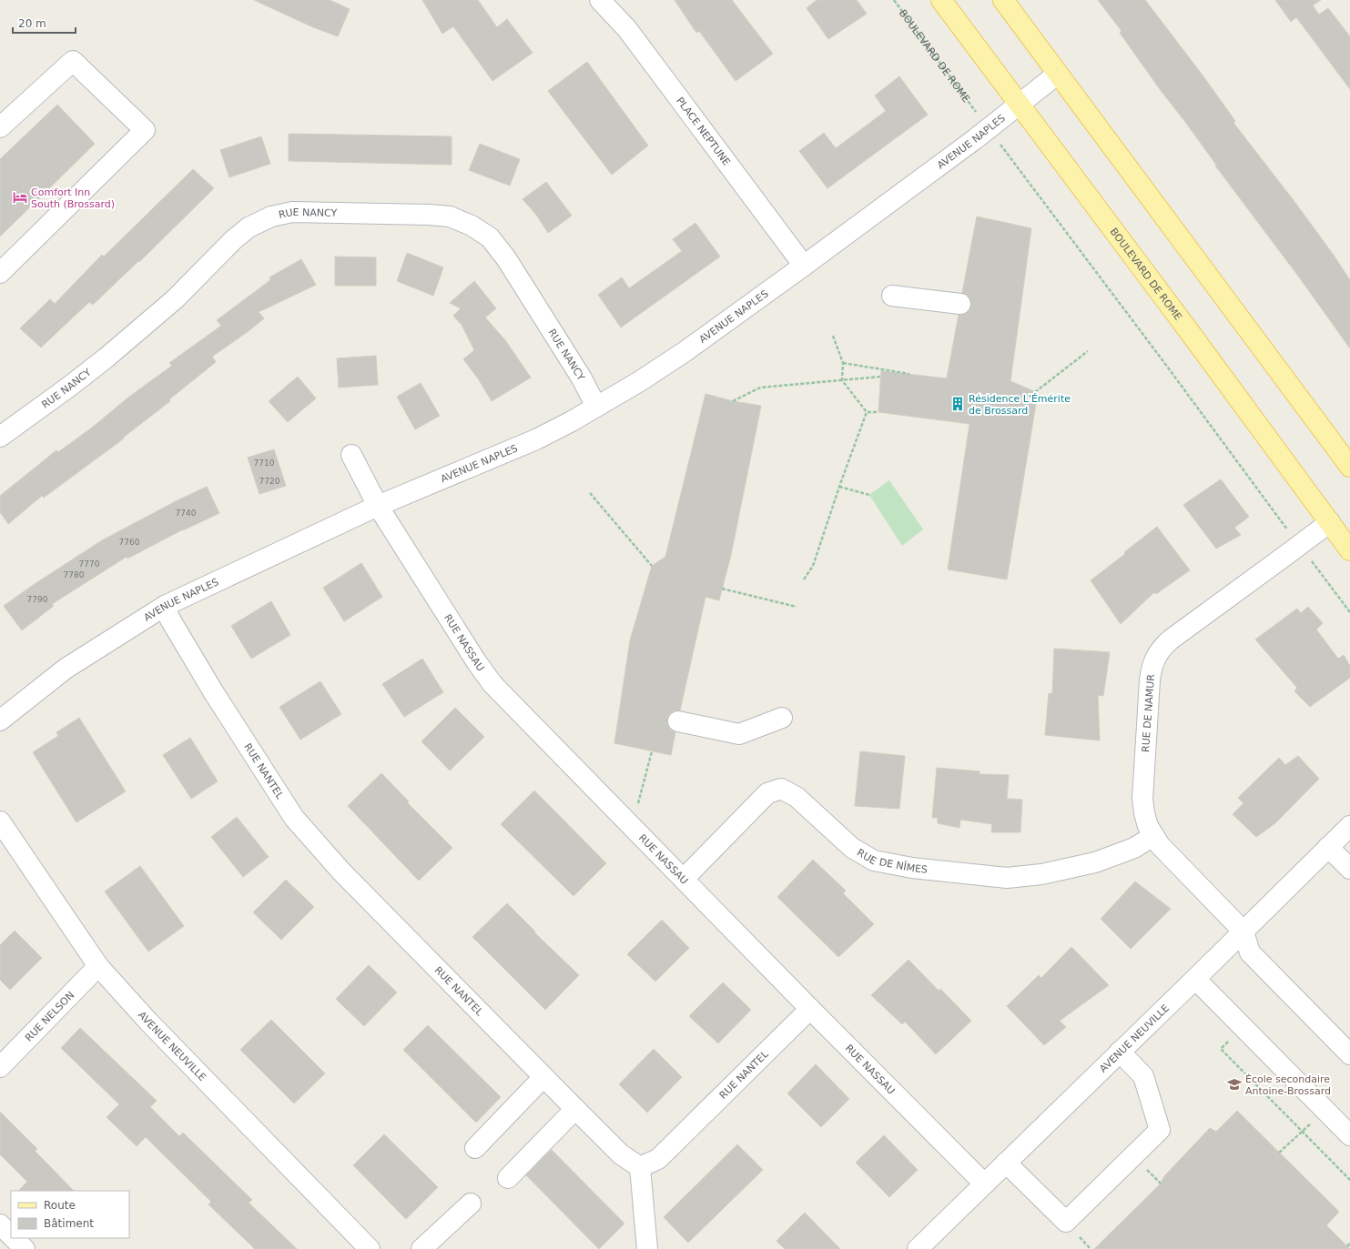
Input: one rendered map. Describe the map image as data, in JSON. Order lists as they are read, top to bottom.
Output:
{
  "streets": {
    "main road": ["BOULEVARD DE ROME"],
    "street": [
      "PLACE NEPTUNE",
      "AVENUE NAPLES",
      "RUE NANCY",
      "RUE NASSAU",
      "RUE DE NAMUR",
      "RUE NANTEL",
      "RUE DE NÎMES",
      "RUE NELSON",
      "AVENUE NEUVILLE"
    ]
  },
  "crossings": [
    ["BOULEVARD DE ROME", "AVENUE NAPLES"],
    ["BOULEVARD DE ROME", "RUE DE NAMUR"],
    ["PLACE NEPTUNE", "AVENUE NAPLES"],
    ["AVENUE NAPLES", "RUE NANCY"],
    ["AVENUE NAPLES", "RUE NASSAU"],
    ["AVENUE NAPLES", "RUE NANTEL"],
    ["RUE NASSAU", "RUE NANTEL"],
    ["RUE NASSAU", "RUE DE NÎMES"],
    ["RUE NASSAU", "AVENUE NEUVILLE"],
    ["RUE DE NAMUR", "RUE DE NÎMES"],
    ["RUE DE NAMUR", "AVENUE NEUVILLE"],
    ["RUE NELSON", "AVENUE NEUVILLE"]
  ],
  "places": {
    "hotel": ["Comfort Inn South (Brossard)"],
    "building": ["Résidence L'Émérite de Brossard"],
    "school or university": ["École secondaire Antoine-Brossard"]
  },
  "house_numbers": [
    "7710",
    "7720",
    "7740",
    "7760",
    "7770",
    "7780",
    "7790"
  ],
  "legend": ["Route", "Bâtiment"],
  "scale_bar": "20 m"
}
